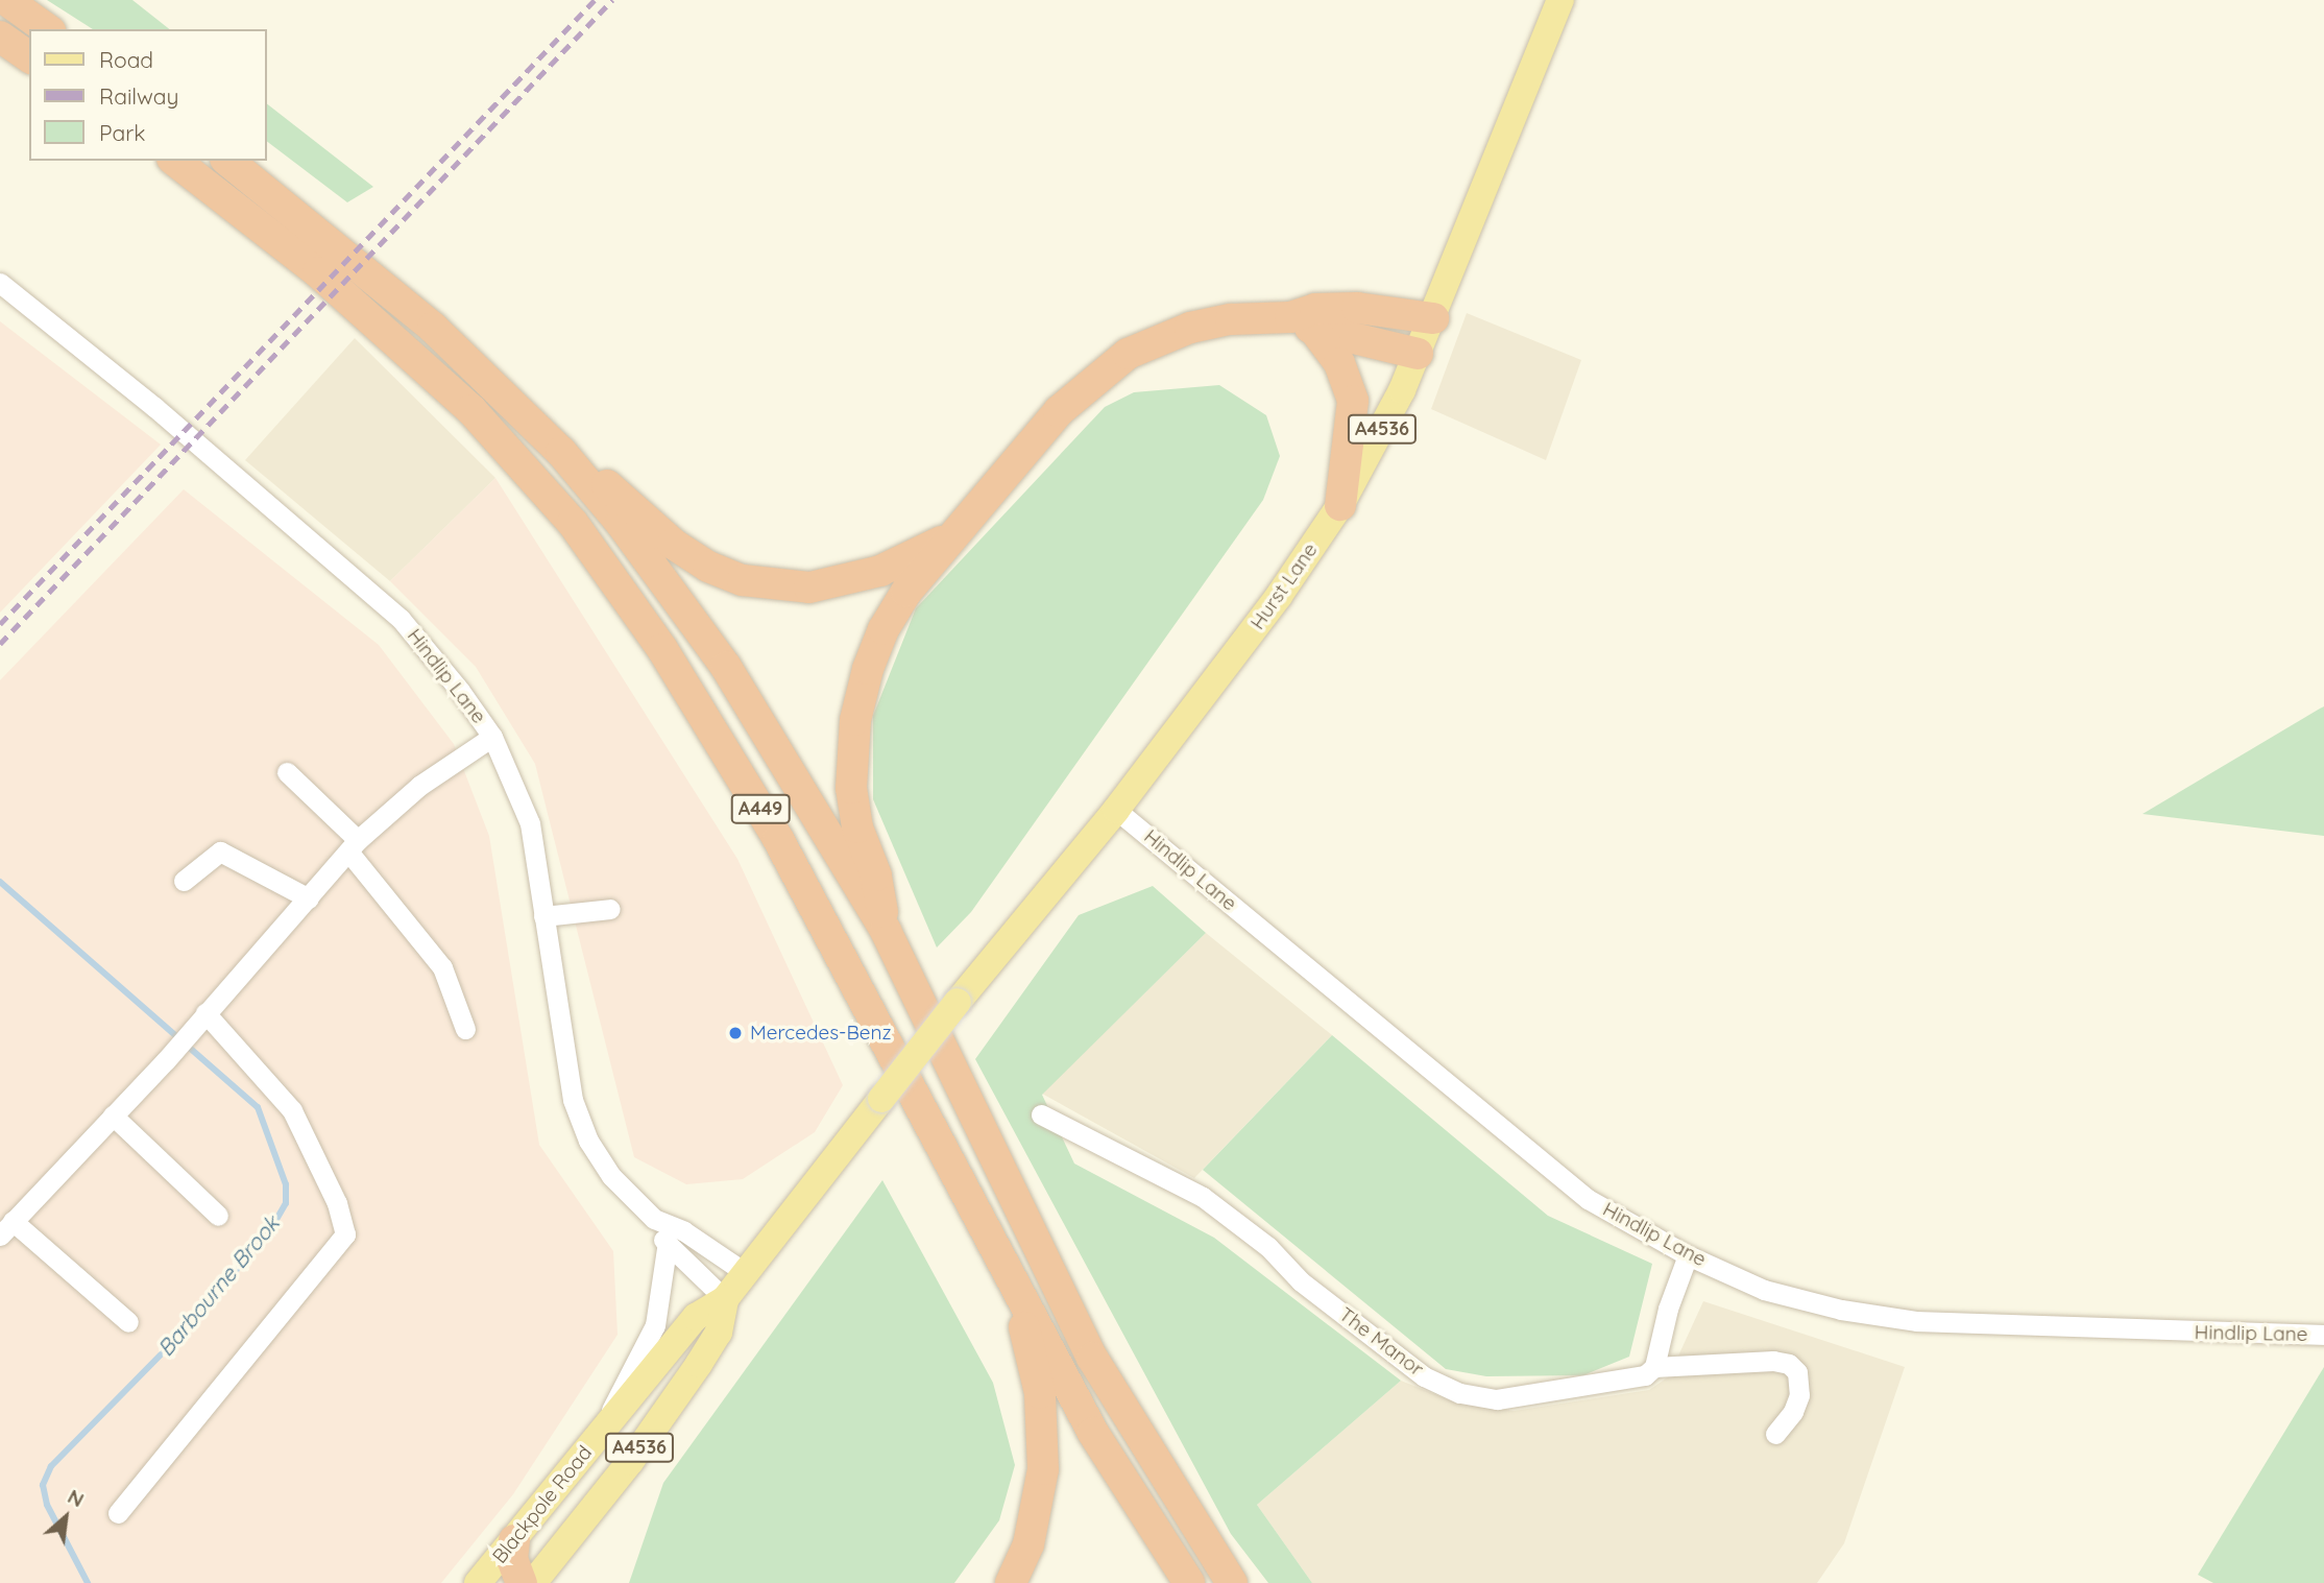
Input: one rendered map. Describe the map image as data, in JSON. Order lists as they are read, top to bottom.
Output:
{
  "streets": {
    "highway": ["A449"],
    "main road": ["A4536", "Hurst Lane", "Blackpole Road"],
    "street": ["Hindlip Lane", "The Manor"]
  },
  "crossings": [
    ["Hurst Lane", "Hindlip Lane"],
    ["Hurst Lane", "Blackpole Road"],
    ["Hindlip Lane", "Blackpole Road"]
  ],
  "water": ["Barbourne Brook"],
  "places": ["Mercedes-Benz"],
  "legend": ["Road", "Railway", "Park"],
  "north": "top right"
}
